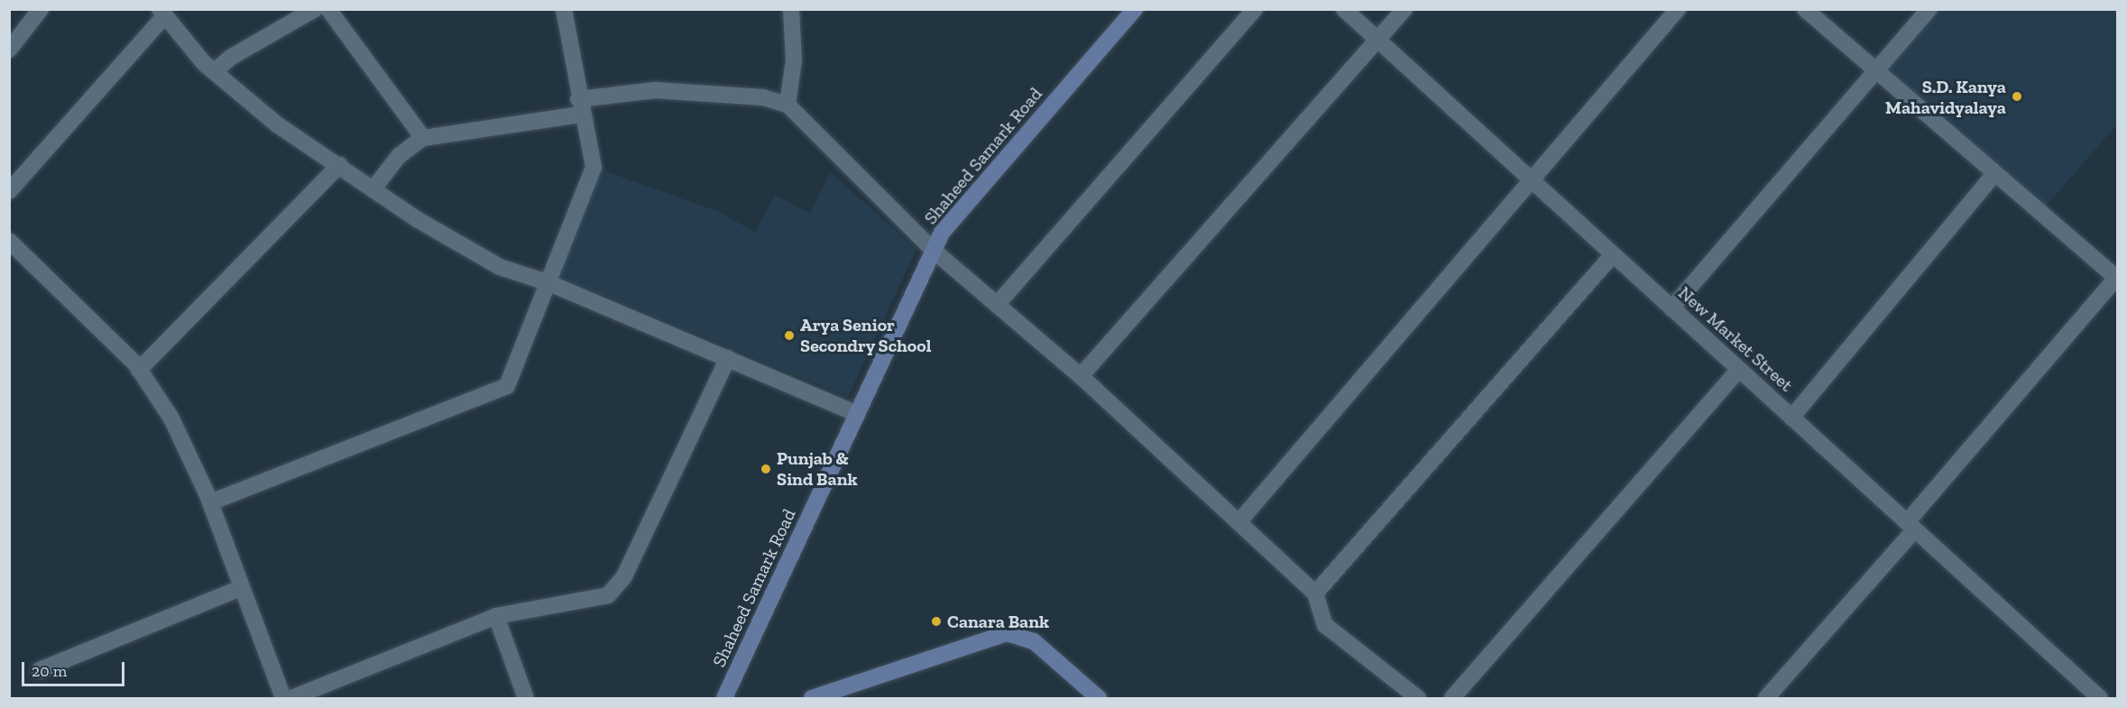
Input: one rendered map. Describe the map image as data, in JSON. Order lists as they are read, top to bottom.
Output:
{
  "streets": {
    "street": ["Shaheed Samark Road", "New Market Street"]
  },
  "places": [
    "S.D. Kanya Mahavidyalaya",
    "Arya Senior Secondry School",
    "Punjab & Sind Bank",
    "Canara Bank"
  ],
  "scale_bar": "20 m"
}
